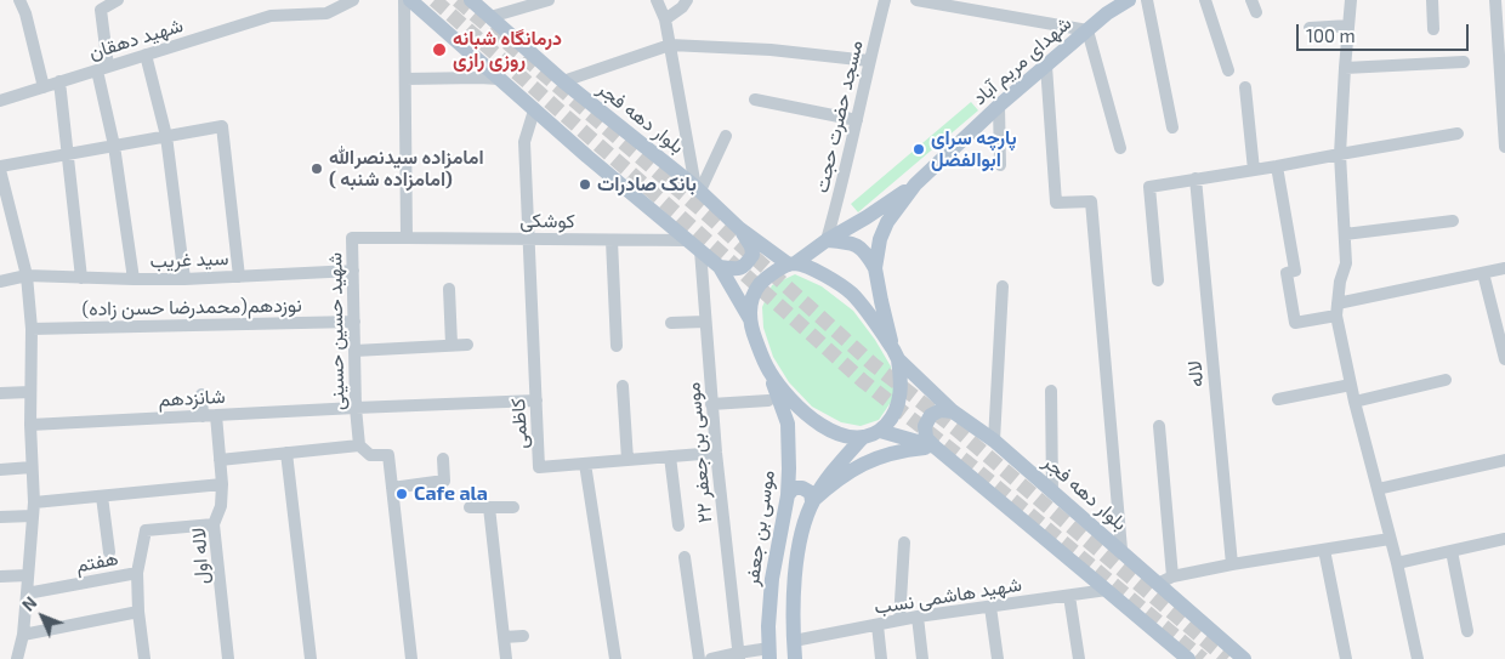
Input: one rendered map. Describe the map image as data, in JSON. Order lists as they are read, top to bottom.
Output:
{
  "streets": {
    "main road": ["شهدای مریم آباد", "بلوار دهه فجر", "موسی بن جعفر"],
    "street": [
      "شهید دهقان",
      "مسجد حضرت حجت",
      "کوشکی",
      "سید غریب",
      "نوزدهم(محمدرضا حسن زاده)",
      "شهید حسین حسینی",
      "لاله",
      "شانزدهم",
      "کاظمی",
      "موسی بن جعفر ۲۲",
      "لاله اول",
      "هفتم",
      "شهید هاشمی نسب"
    ]
  },
  "crossings": [
    ["شهدای مریم آباد", "بلوار دهه فجر"],
    ["شهدای مریم آباد", "موسی بن جعفر"],
    ["بلوار دهه فجر", "موسی بن جعفر"],
    ["کوشکی", "شهید حسین حسینی"],
    ["کوشکی", "کاظمی"],
    ["کوشکی", "موسی بن جعفر ۲۲"],
    ["سید غریب", "شهید حسین حسینی"],
    ["نوزدهم(محمدرضا حسن زاده)", "شهید حسین حسینی"],
    ["شهید حسین حسینی", "شانزدهم"],
    ["شانزدهم", "کاظمی"],
    ["شانزدهم", "لاله اول"],
    ["کاظمی", "موسی بن جعفر ۲۲"],
    ["لاله اول", "هفتم"]
  ],
  "places": [
    "درمانگاه شبانه روزی رازی",
    "پارچه سرای ابوالفضل",
    "امامزاده سیدنصرالله ( امامزاده شنبه)",
    "بانک صادرات",
    "Cafe ala"
  ],
  "scale_bar": "100 m",
  "north": "top left"
}
